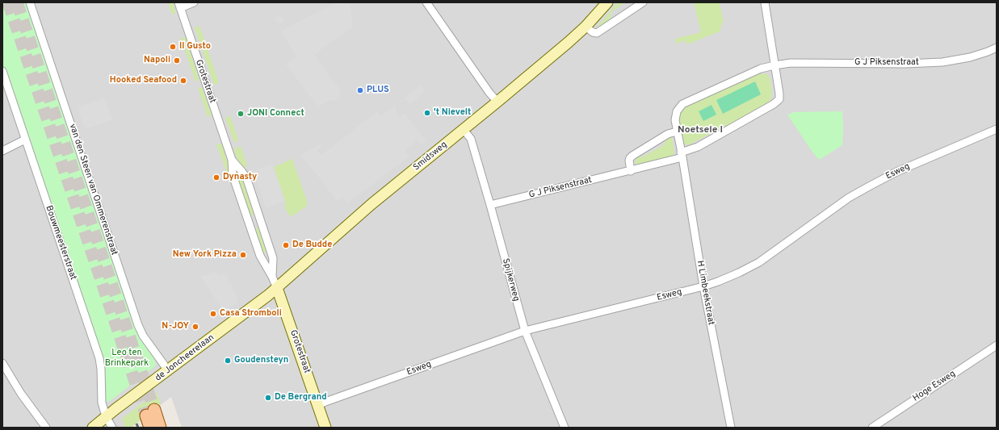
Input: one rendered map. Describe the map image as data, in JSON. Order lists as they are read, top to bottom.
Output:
{
  "streets": {
    "main road": ["Grotestraat", "Smidsweg", "de Joncheerelaan"],
    "street": [
      "G J Piksenstraat",
      "Esweg",
      "van den Steen van Ommerenstraat",
      "Bouwmeesterstraat",
      "Spijkerweg",
      "H Limbeekstraat",
      "Hoge Esweg"
    ]
  },
  "crossings": [
    ["G J Piksenstraat", "Spijkerweg"],
    ["G J Piksenstraat", "H Limbeekstraat"],
    ["Grotestraat", "Smidsweg"],
    ["Grotestraat", "Esweg"],
    ["Grotestraat", "de Joncheerelaan"],
    ["Smidsweg", "Spijkerweg"],
    ["Smidsweg", "de Joncheerelaan"],
    ["Esweg", "Spijkerweg"],
    ["Esweg", "H Limbeekstraat"],
    ["van den Steen van Ommerenstraat", "de Joncheerelaan"],
    ["Bouwmeesterstraat", "de Joncheerelaan"]
  ],
  "districts": ["Noetsele I"],
  "parks": ["Leo ten Brinkepark"],
  "places": [
    "Il Gusto",
    "Napoli",
    "Hooked Seafood",
    "PLUS",
    "'t Nievelt",
    "JONI Connect",
    "Dynasty",
    "De Budde",
    "New York Pizza",
    "Casa Stromboli",
    "N-JOY",
    "Goudensteyn",
    "De Bergrand"
  ]
}
